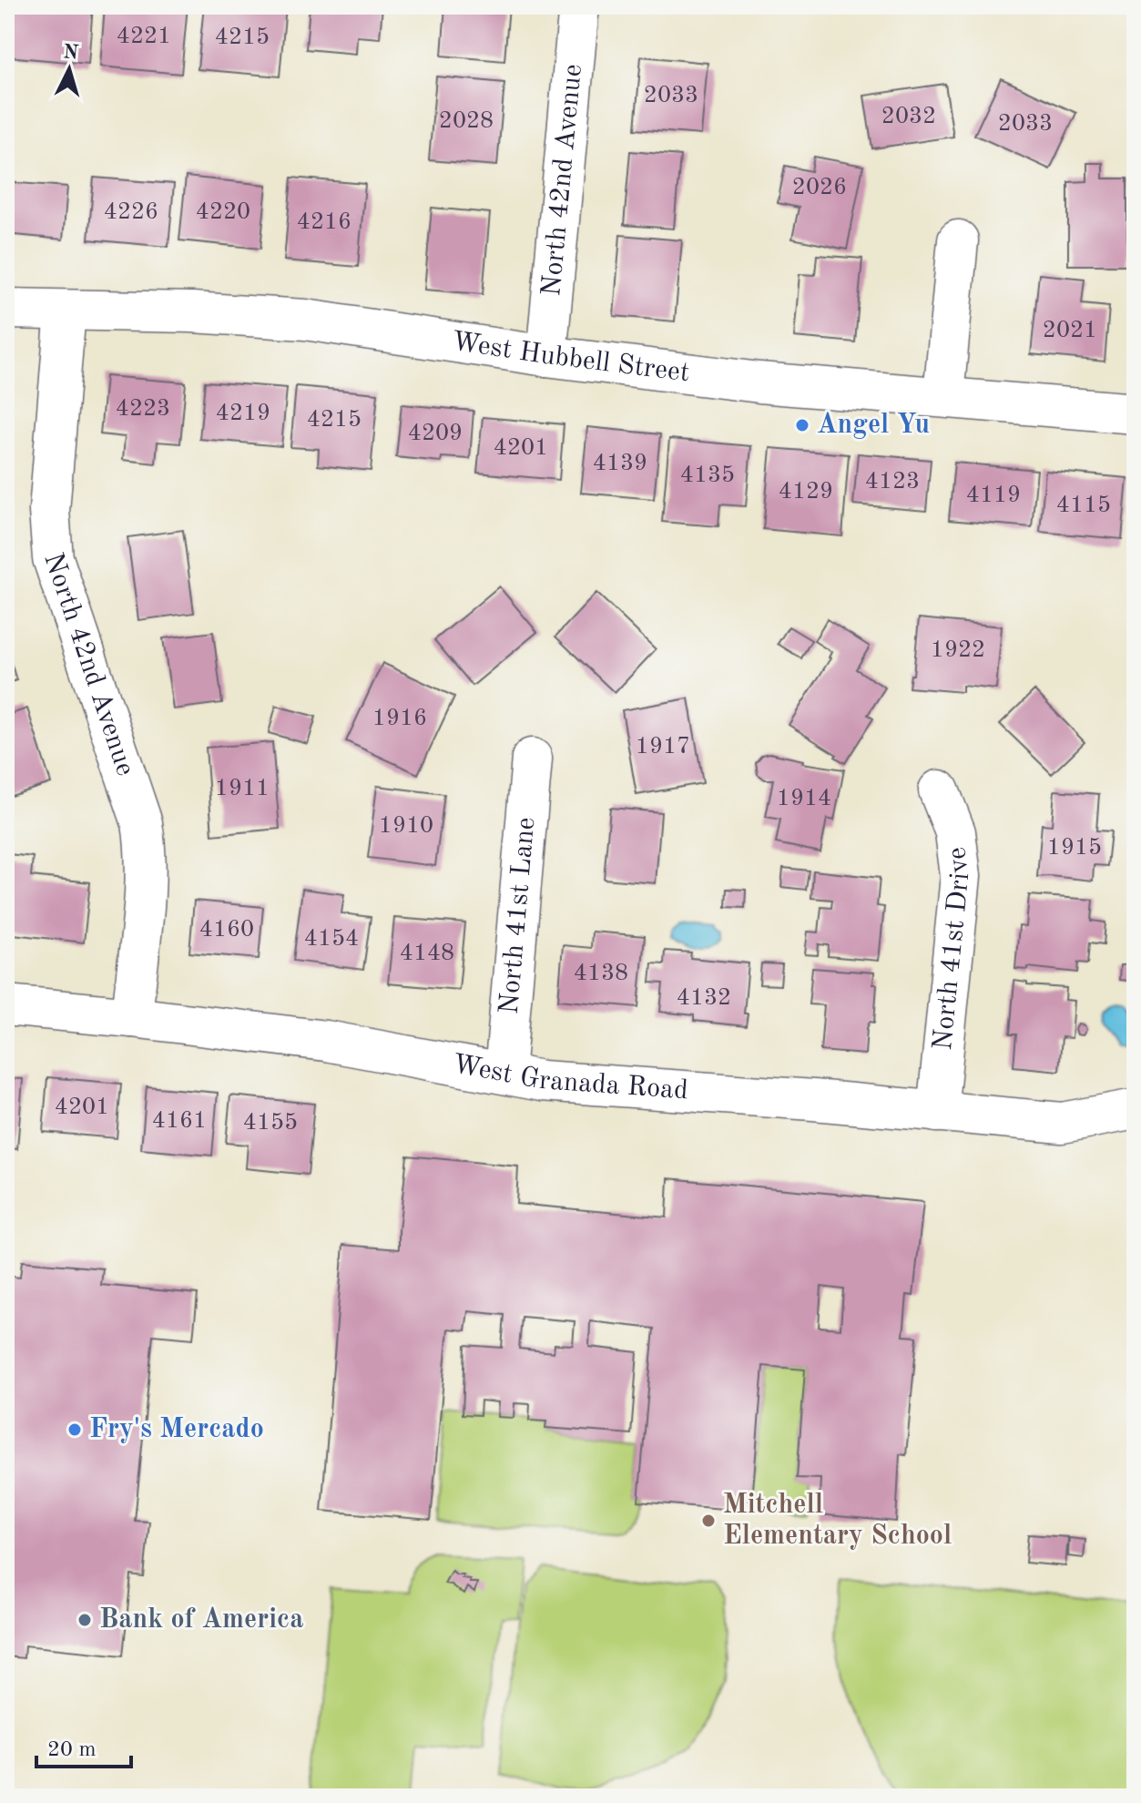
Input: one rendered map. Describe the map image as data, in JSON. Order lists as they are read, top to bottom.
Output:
{
  "streets": {
    "street": [
      "North 42nd Avenue",
      "West Hubbell Street",
      "North 41st Lane",
      "North 41st Drive",
      "West Granada Road"
    ]
  },
  "crossings": [
    ["North 42nd Avenue", "West Hubbell Street"],
    ["North 42nd Avenue", "West Granada Road"],
    ["North 41st Lane", "West Granada Road"],
    ["North 41st Drive", "West Granada Road"]
  ],
  "places": [
    "Angel Yu",
    "Fry's Mercado",
    "Mitchell Elementary School",
    "Bank of America"
  ],
  "house_numbers": [
    "4221",
    "4215",
    "2033",
    "2032",
    "2028",
    "2033",
    "2026",
    "4226",
    "4220",
    "4216",
    "2021",
    "4223",
    "4219",
    "4215",
    "4209",
    "4201",
    "4139",
    "4135",
    "4123",
    "4129",
    "4119",
    "4115",
    "1922",
    "1916",
    "1917",
    "1911",
    "1914",
    "1910",
    "1915",
    "4160",
    "4154",
    "4148",
    "4138",
    "4132",
    "4201",
    "4161",
    "4155"
  ],
  "scale_bar": "20 m",
  "north": "top"
}
